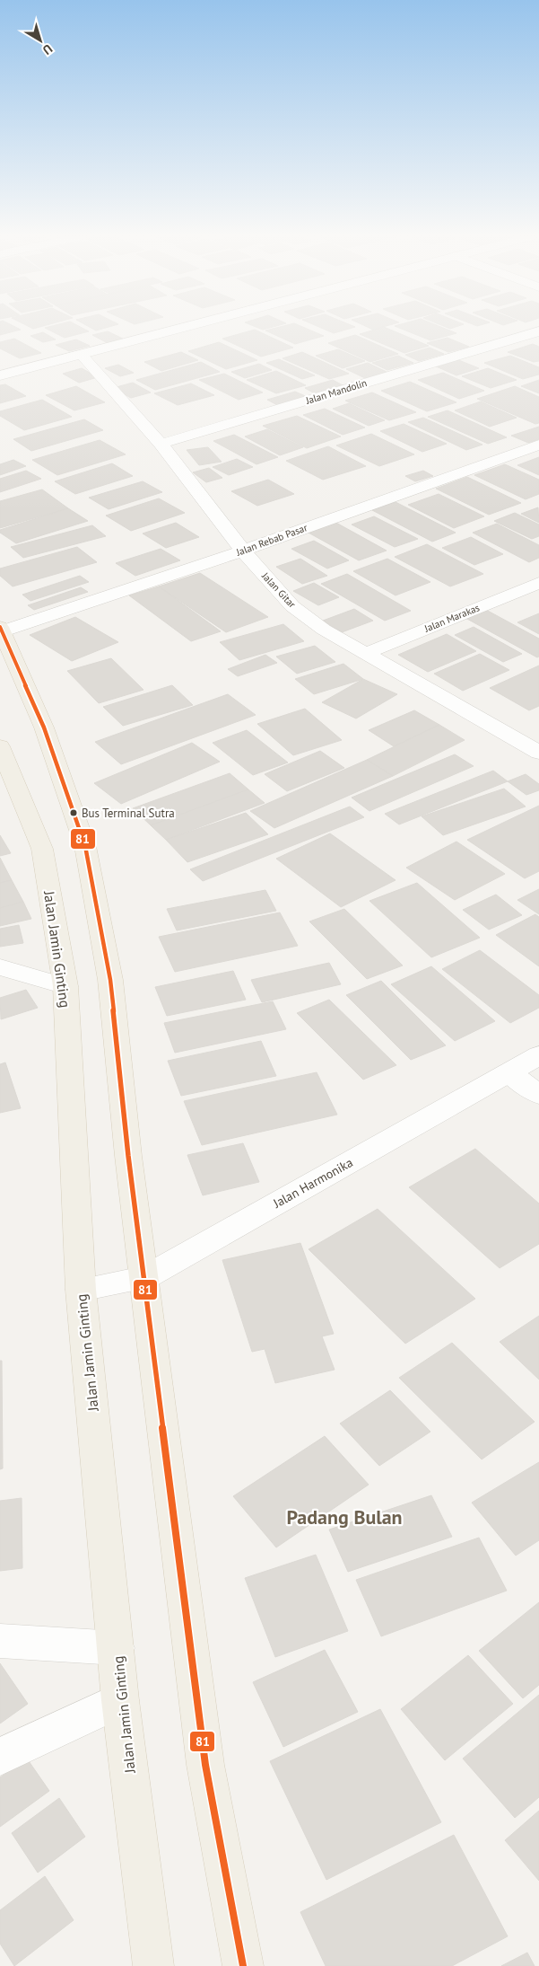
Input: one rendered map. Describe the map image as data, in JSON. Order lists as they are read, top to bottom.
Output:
{
  "streets": {
    "main road": ["Jalan Jamin Ginting"],
    "street": [
      "Jalan Mandolin",
      "Jalan Rebab Pasar",
      "Jalan Gitar",
      "Jalan Marakas",
      "Jalan Harmonika"
    ]
  },
  "crossings": [
    ["Jalan Mandolin", "Jalan Gitar"],
    ["Jalan Rebab Pasar", "Jalan Gitar"],
    ["Jalan Gitar", "Jalan Marakas"],
    ["Jalan Jamin Ginting", "Jalan Harmonika"]
  ],
  "districts": ["Padang Bulan"],
  "places": ["Bus Terminal Sutra"],
  "lines": ["transit line 81"],
  "north": "bottom right"
}
